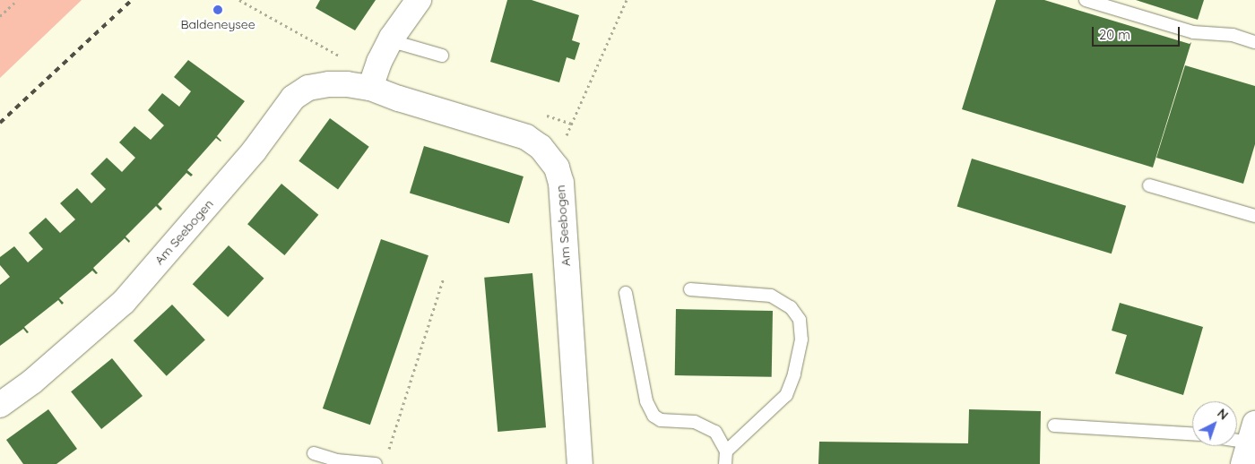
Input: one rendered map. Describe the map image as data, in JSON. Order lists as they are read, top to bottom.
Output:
{
  "streets": {
    "street": ["Am Seebogen"]
  },
  "places": ["Baldeneysee"],
  "scale_bar": "20 m",
  "north": "top right"
}
